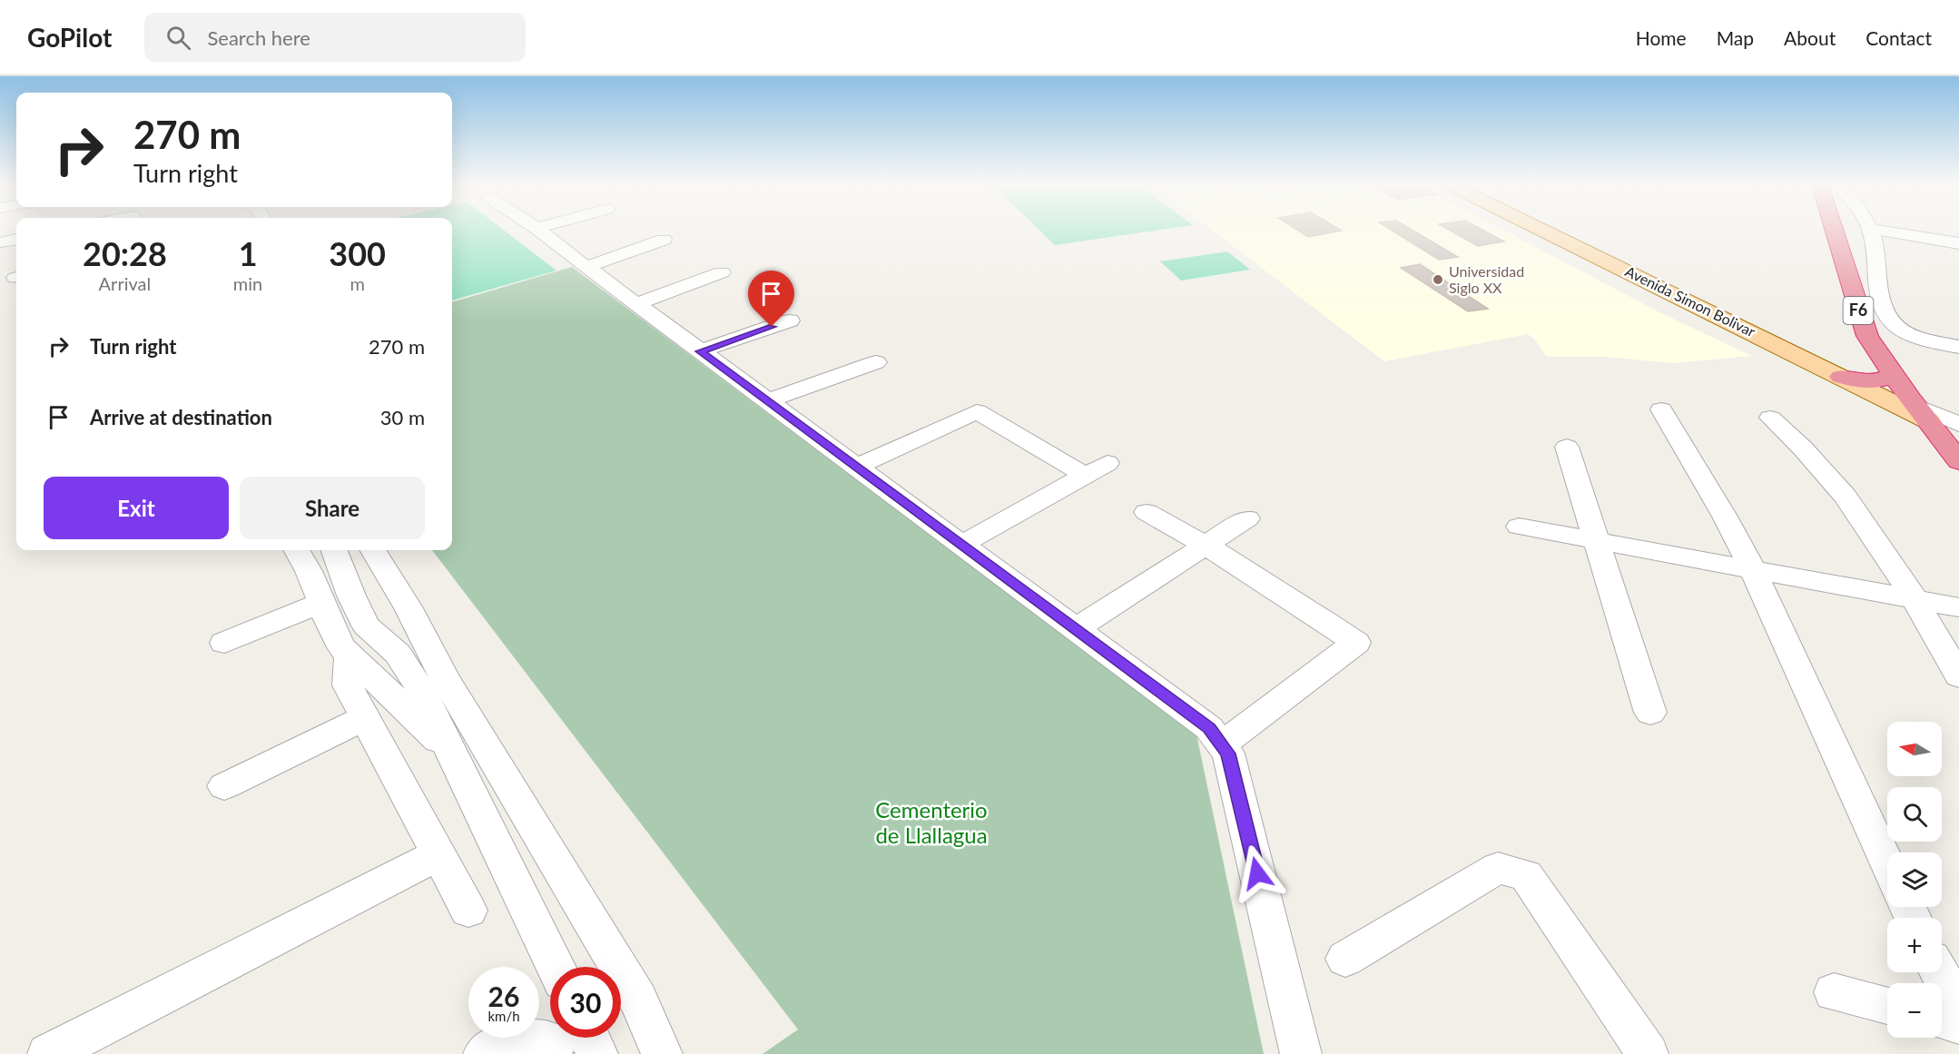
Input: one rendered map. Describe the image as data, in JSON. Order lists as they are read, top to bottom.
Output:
{
  "streets": {
    "highway": ["F6"],
    "main road": ["Avenida Simon Bolivar"]
  },
  "crossings": [
    ["Avenida Simon Bolivar", "F6"]
  ],
  "parks": ["Cementerio de Llallagua"],
  "places": ["Universidad Siglo XX"],
  "north": "left",
  "page": {
    "header": "GoPilot",
    "search": "Search here",
    "nav": [
      "Home",
      "Map",
      "About",
      "Contact"
    ],
    "turn": ["270 m", "Turn right"],
    "eta": [
      "20:28",
      "Arrival",
      "1",
      "min",
      "300",
      "m"
    ],
    "list": [
      {
        "name": "Turn right",
        "value": "270 m"
      },
      {
        "name": "Arrive at destination",
        "value": "30 m"
      }
    ],
    "buttons": ["Exit", "Share"],
    "map_buttons": ["+", "−"],
    "speed": "26 km/h",
    "limit": "30"
  }
}
